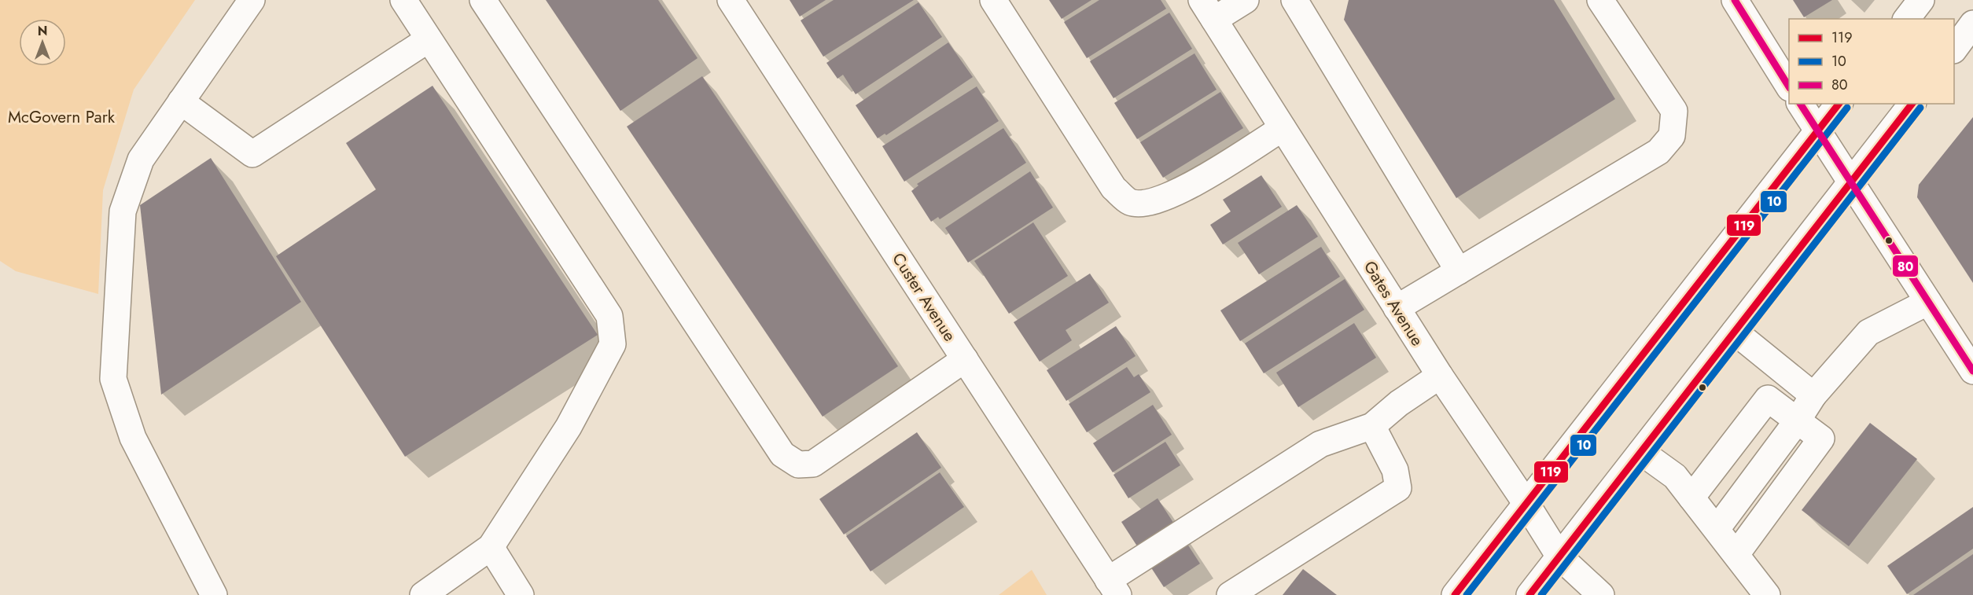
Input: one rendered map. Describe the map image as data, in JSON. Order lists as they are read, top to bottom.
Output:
{
  "streets": {
    "street": ["Custer Avenue", "Gates Avenue"]
  },
  "parks": ["McGovern Park"],
  "lines": ["transit line 80", "transit line 119", "transit line 10"],
  "legend": ["119", "10", "80"],
  "north": "top"
}
